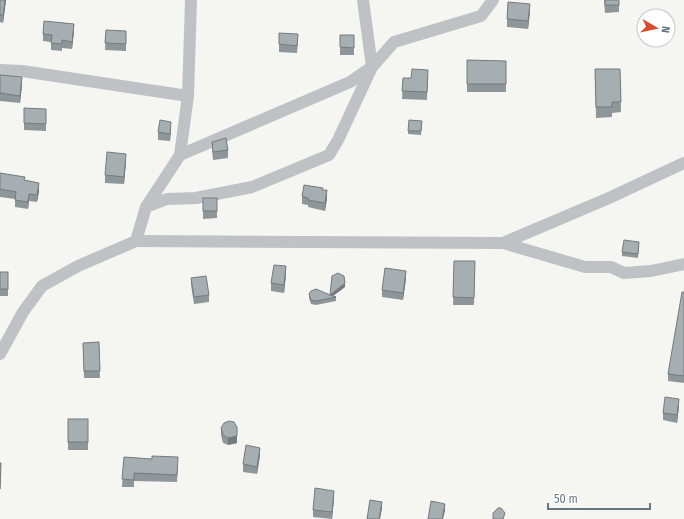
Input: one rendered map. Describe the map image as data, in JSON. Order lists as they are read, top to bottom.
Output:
{
  "scale_bar": "50 m",
  "north": "right"
}
